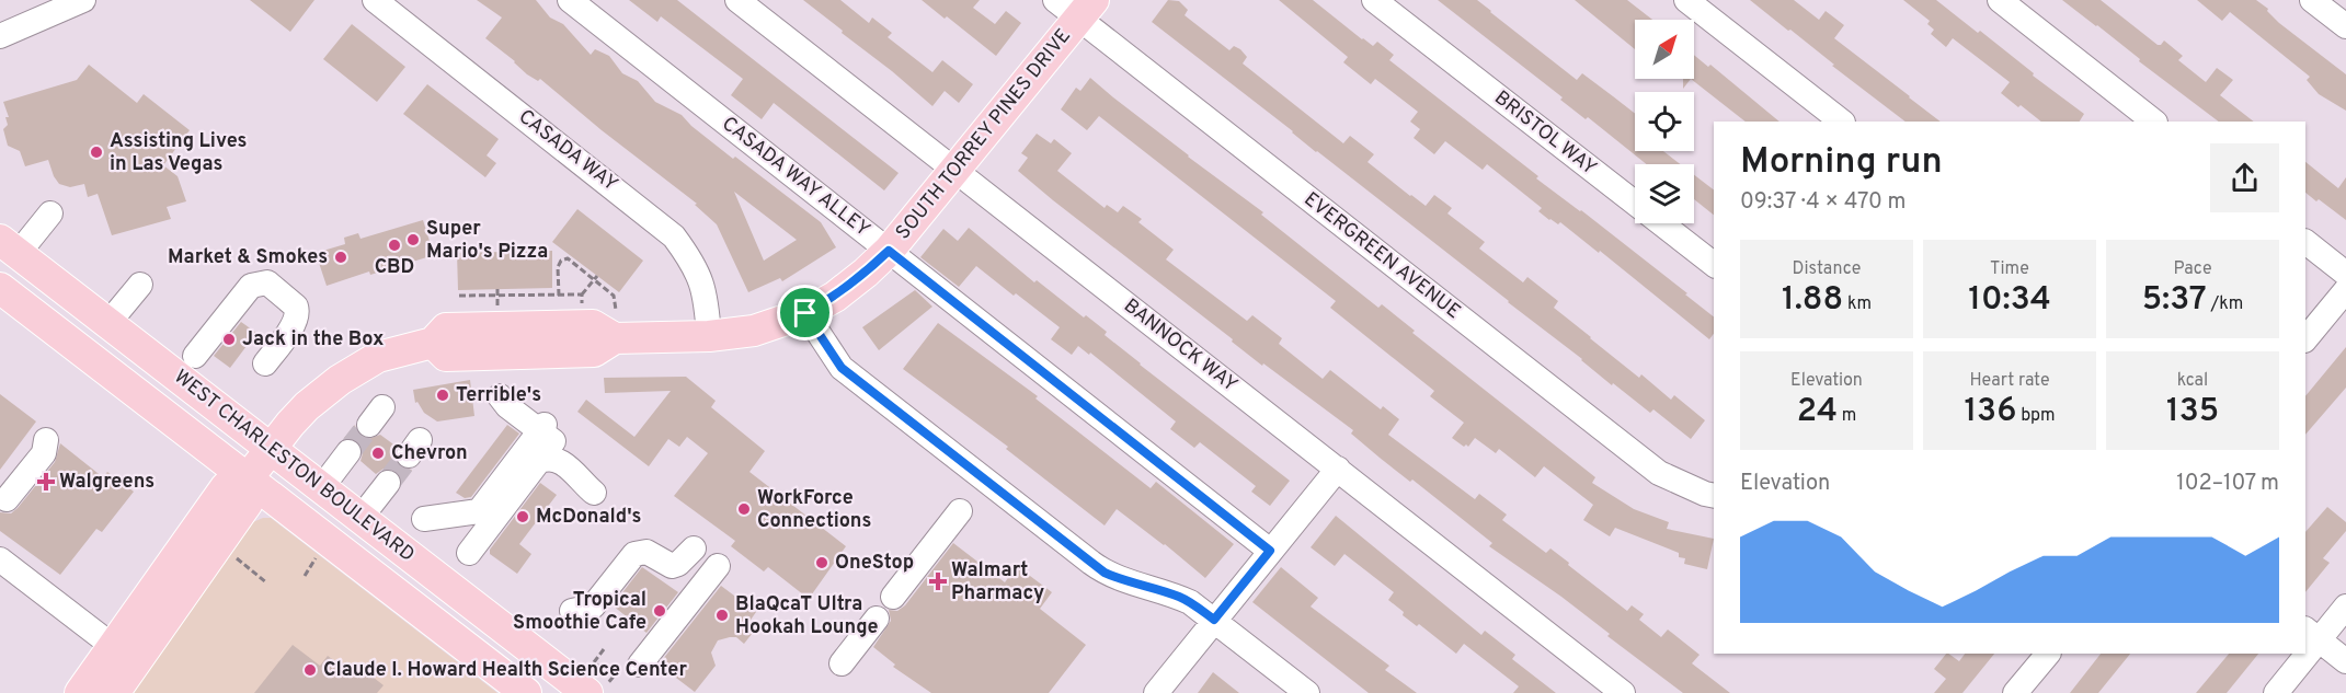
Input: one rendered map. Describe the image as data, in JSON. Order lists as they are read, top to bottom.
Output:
{
  "streets": {
    "main road": ["SOUTH TORREY PINES DRIVE", "WEST CHARLESTON BOULEVARD"],
    "street": [
      "BRISTOL WAY",
      "CASADA WAY",
      "CASADA WAY ALLEY",
      "EVERGREEN AVENUE",
      "BANNOCK WAY"
    ]
  },
  "crossings": [
    ["SOUTH TORREY PINES DRIVE", "CASADA WAY"],
    ["SOUTH TORREY PINES DRIVE", "CASADA WAY ALLEY"],
    ["SOUTH TORREY PINES DRIVE", "EVERGREEN AVENUE"],
    ["SOUTH TORREY PINES DRIVE", "BANNOCK WAY"],
    ["SOUTH TORREY PINES DRIVE", "WEST CHARLESTON BOULEVARD"]
  ],
  "places": {
    "other": [
      "Assisting Lives in Las Vegas",
      "Super Mario's Pizza",
      "CBD",
      "Market & Smokes",
      "Jack in the Box",
      "Terrible's",
      "Chevron",
      "WorkForce Connections",
      "McDonald's",
      "OneStop",
      "Tropical Smoothie Cafe",
      "BlaQcaT Ultra Hookah Lounge",
      "Claude I. Howard Health Science Center"
    ],
    "health": ["Walgreens", "Walmart Pharmacy"]
  },
  "north": "top right",
  "page": {
    "heading": ["Morning run", "09:37 · 4 × 470 m"],
    "stats": [
      ["Distance", "1.88 km"],
      ["Time", "10:34"],
      ["Pace", "5:37 /km"],
      ["Elevation", "24 m"],
      ["Heart rate", "136 bpm"],
      ["kcal", "135"]
    ],
    "chart": ["Elevation", "102–107 m"]
  }
}
